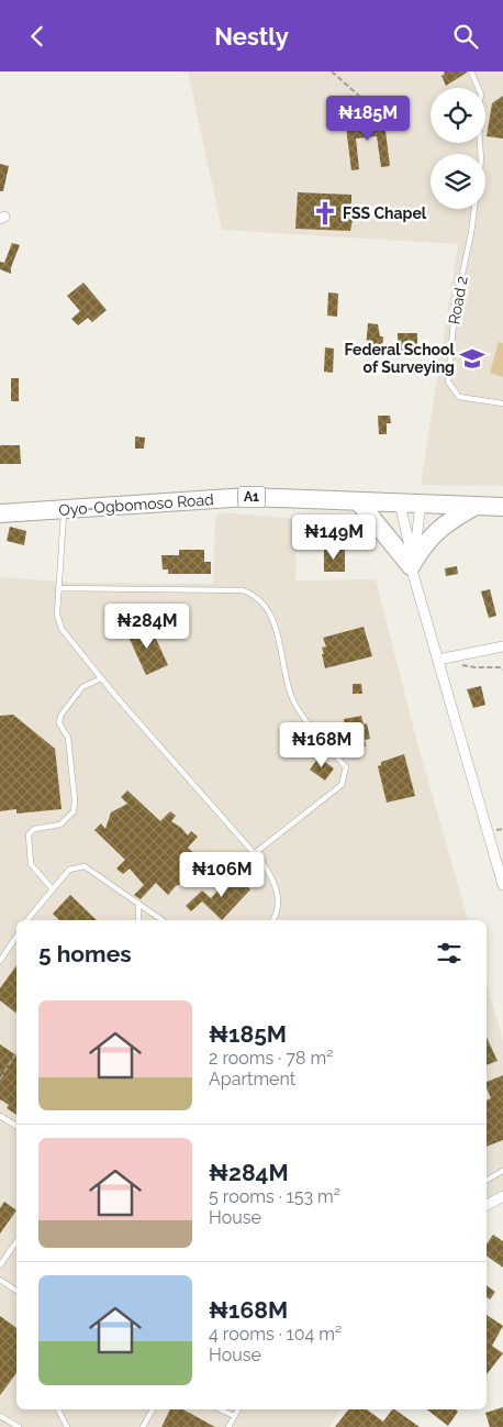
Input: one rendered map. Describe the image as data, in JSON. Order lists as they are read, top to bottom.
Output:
{
  "streets": {
    "highway": ["A1", "Oyo-Ogbomoso Road"],
    "lane": ["Road 2"]
  },
  "places": {
    "church": ["FSS Chapel"],
    "school or university": ["Federal School of Surveying"]
  },
  "page": {
    "header": "Nestly",
    "price": [
      "₦185M",
      "₦149M",
      "₦284M",
      "₦168M",
      "₦106M"
    ],
    "heading": "5 homes",
    "list": [
      {
        "name": "₦185M",
        "note": "2 rooms · 78 m² · Apartment"
      },
      {
        "name": "₦284M",
        "note": "5 rooms · 153 m² · House"
      },
      {
        "name": "₦168M",
        "note": "4 rooms · 104 m² · House"
      }
    ]
  }
}
